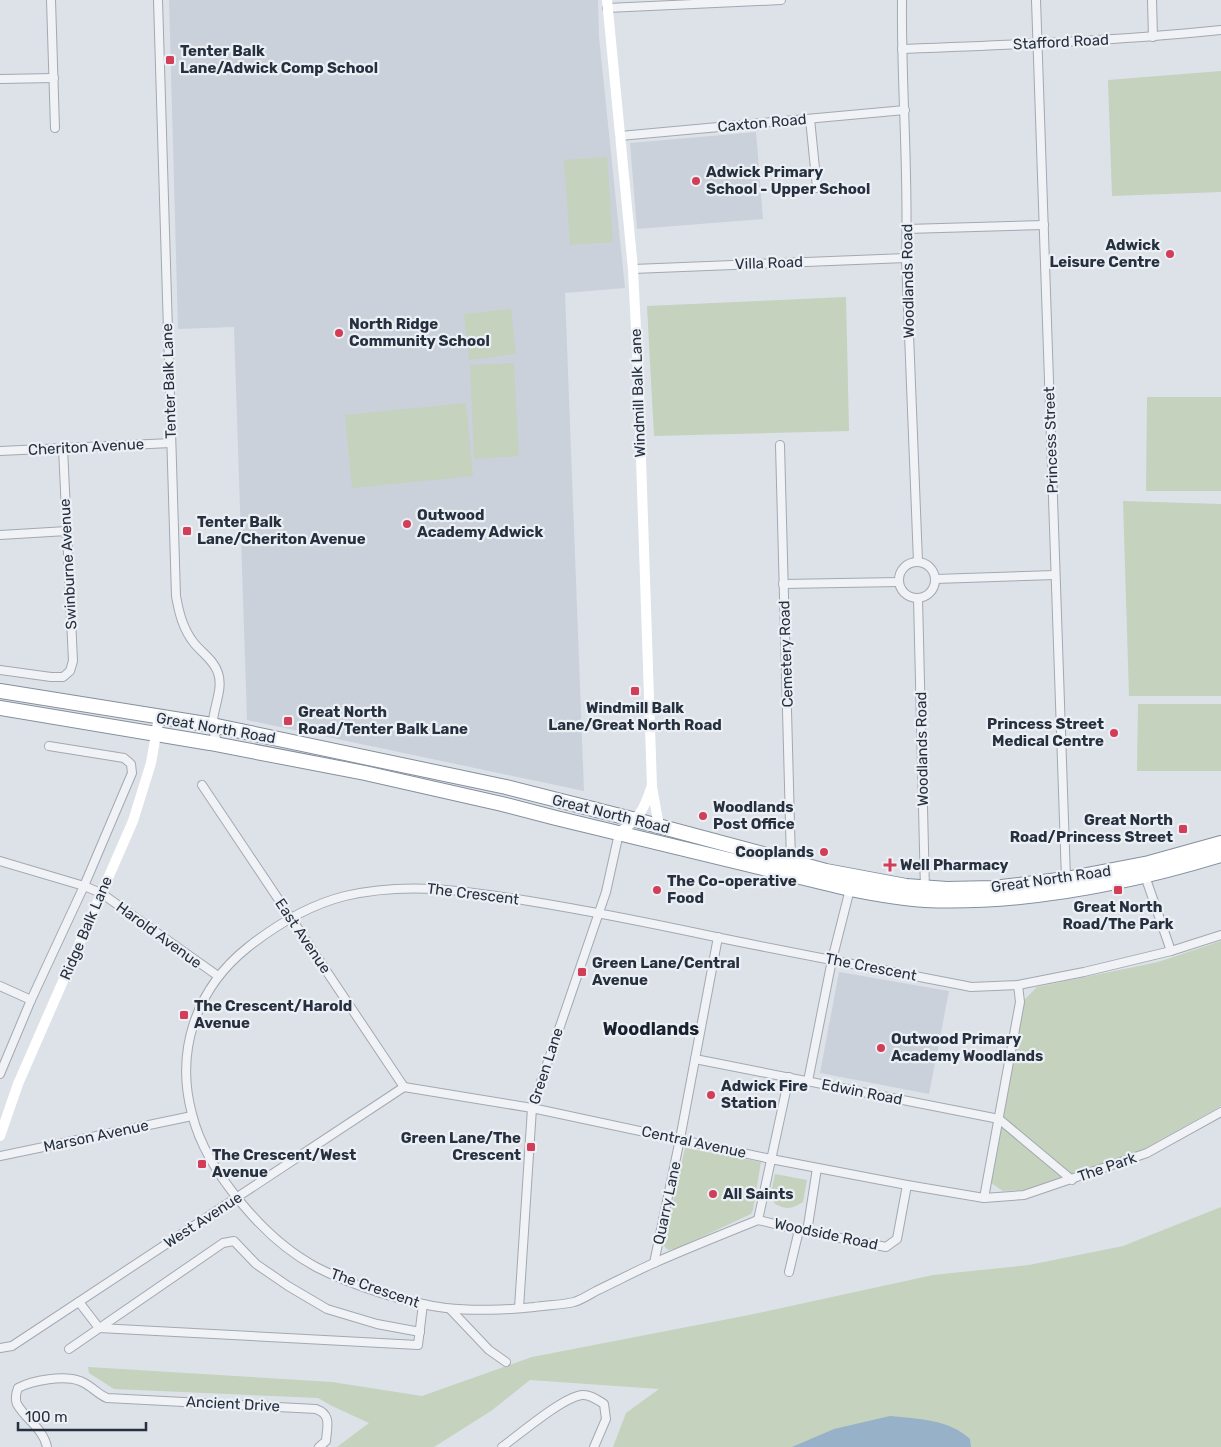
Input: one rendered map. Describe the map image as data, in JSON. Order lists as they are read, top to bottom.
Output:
{
  "streets": {
    "highway": ["Great North Road"],
    "street": [
      "Stafford Road",
      "Caxton Road",
      "Villa Road",
      "Woodlands Road",
      "Tenter Balk Lane",
      "Windmill Balk Lane",
      "Princess Street",
      "Cheriton Avenue",
      "Swinburne Avenue",
      "Cemetery Road",
      "The Crescent",
      "Ridge Balk Lane",
      "Harold Avenue",
      "East Avenue",
      "Green Lane",
      "Edwin Road",
      "Marson Avenue",
      "Central Avenue",
      "The Park",
      "Quarry Lane",
      "West Avenue",
      "Woodside Road",
      "Ancient Drive"
    ]
  },
  "crossings": [
    ["Stafford Road", "Woodlands Road"],
    ["Stafford Road", "Princess Street"],
    ["Caxton Road", "Woodlands Road"],
    ["Caxton Road", "Windmill Balk Lane"],
    ["Villa Road", "Woodlands Road"],
    ["Villa Road", "Windmill Balk Lane"],
    ["Woodlands Road", "Great North Road"],
    ["Tenter Balk Lane", "Cheriton Avenue"],
    ["Tenter Balk Lane", "Great North Road"],
    ["Windmill Balk Lane", "Great North Road"],
    ["Princess Street", "Great North Road"],
    ["Cheriton Avenue", "Swinburne Avenue"],
    ["Cemetery Road", "Great North Road"],
    ["Great North Road", "Ridge Balk Lane"],
    ["Great North Road", "Green Lane"],
    ["The Crescent", "Harold Avenue"],
    ["The Crescent", "East Avenue"],
    ["The Crescent", "Green Lane"],
    ["The Crescent", "Marson Avenue"],
    ["The Crescent", "Quarry Lane"],
    ["The Crescent", "West Avenue"],
    ["The Crescent", "Woodside Road"],
    ["Ridge Balk Lane", "Harold Avenue"],
    ["East Avenue", "Central Avenue"],
    ["East Avenue", "West Avenue"],
    ["Green Lane", "Central Avenue"],
    ["Edwin Road", "Quarry Lane"],
    ["Central Avenue", "The Park"],
    ["Central Avenue", "Quarry Lane"],
    ["Central Avenue", "West Avenue"],
    ["Central Avenue", "Woodside Road"]
  ],
  "districts": ["Woodlands"],
  "places": {
    "transit": [
      "Tenter Balk Lane/Adwick Comp School",
      "Tenter Balk Lane/Cheriton Avenue",
      "Windmill Balk Lane/Great North Road",
      "Great North Road/Tenter Balk Lane",
      "Great North Road/Princess Street",
      "Great North Road/The Park",
      "Green Lane/Central Avenue",
      "The Crescent/Harold Avenue",
      "Green Lane/The Crescent",
      "The Crescent/West Avenue"
    ],
    "other": [
      "Adwick Primary School - Upper School",
      "Adwick Leisure Centre",
      "North Ridge Community School",
      "Outwood Academy Adwick",
      "Princess Street Medical Centre",
      "Woodlands Post Office",
      "Cooplands",
      "The Co-operative Food",
      "Outwood Primary Academy Woodlands",
      "Adwick Fire Station",
      "All Saints"
    ],
    "health": ["Well Pharmacy"]
  },
  "scale_bar": "100 m"
}
